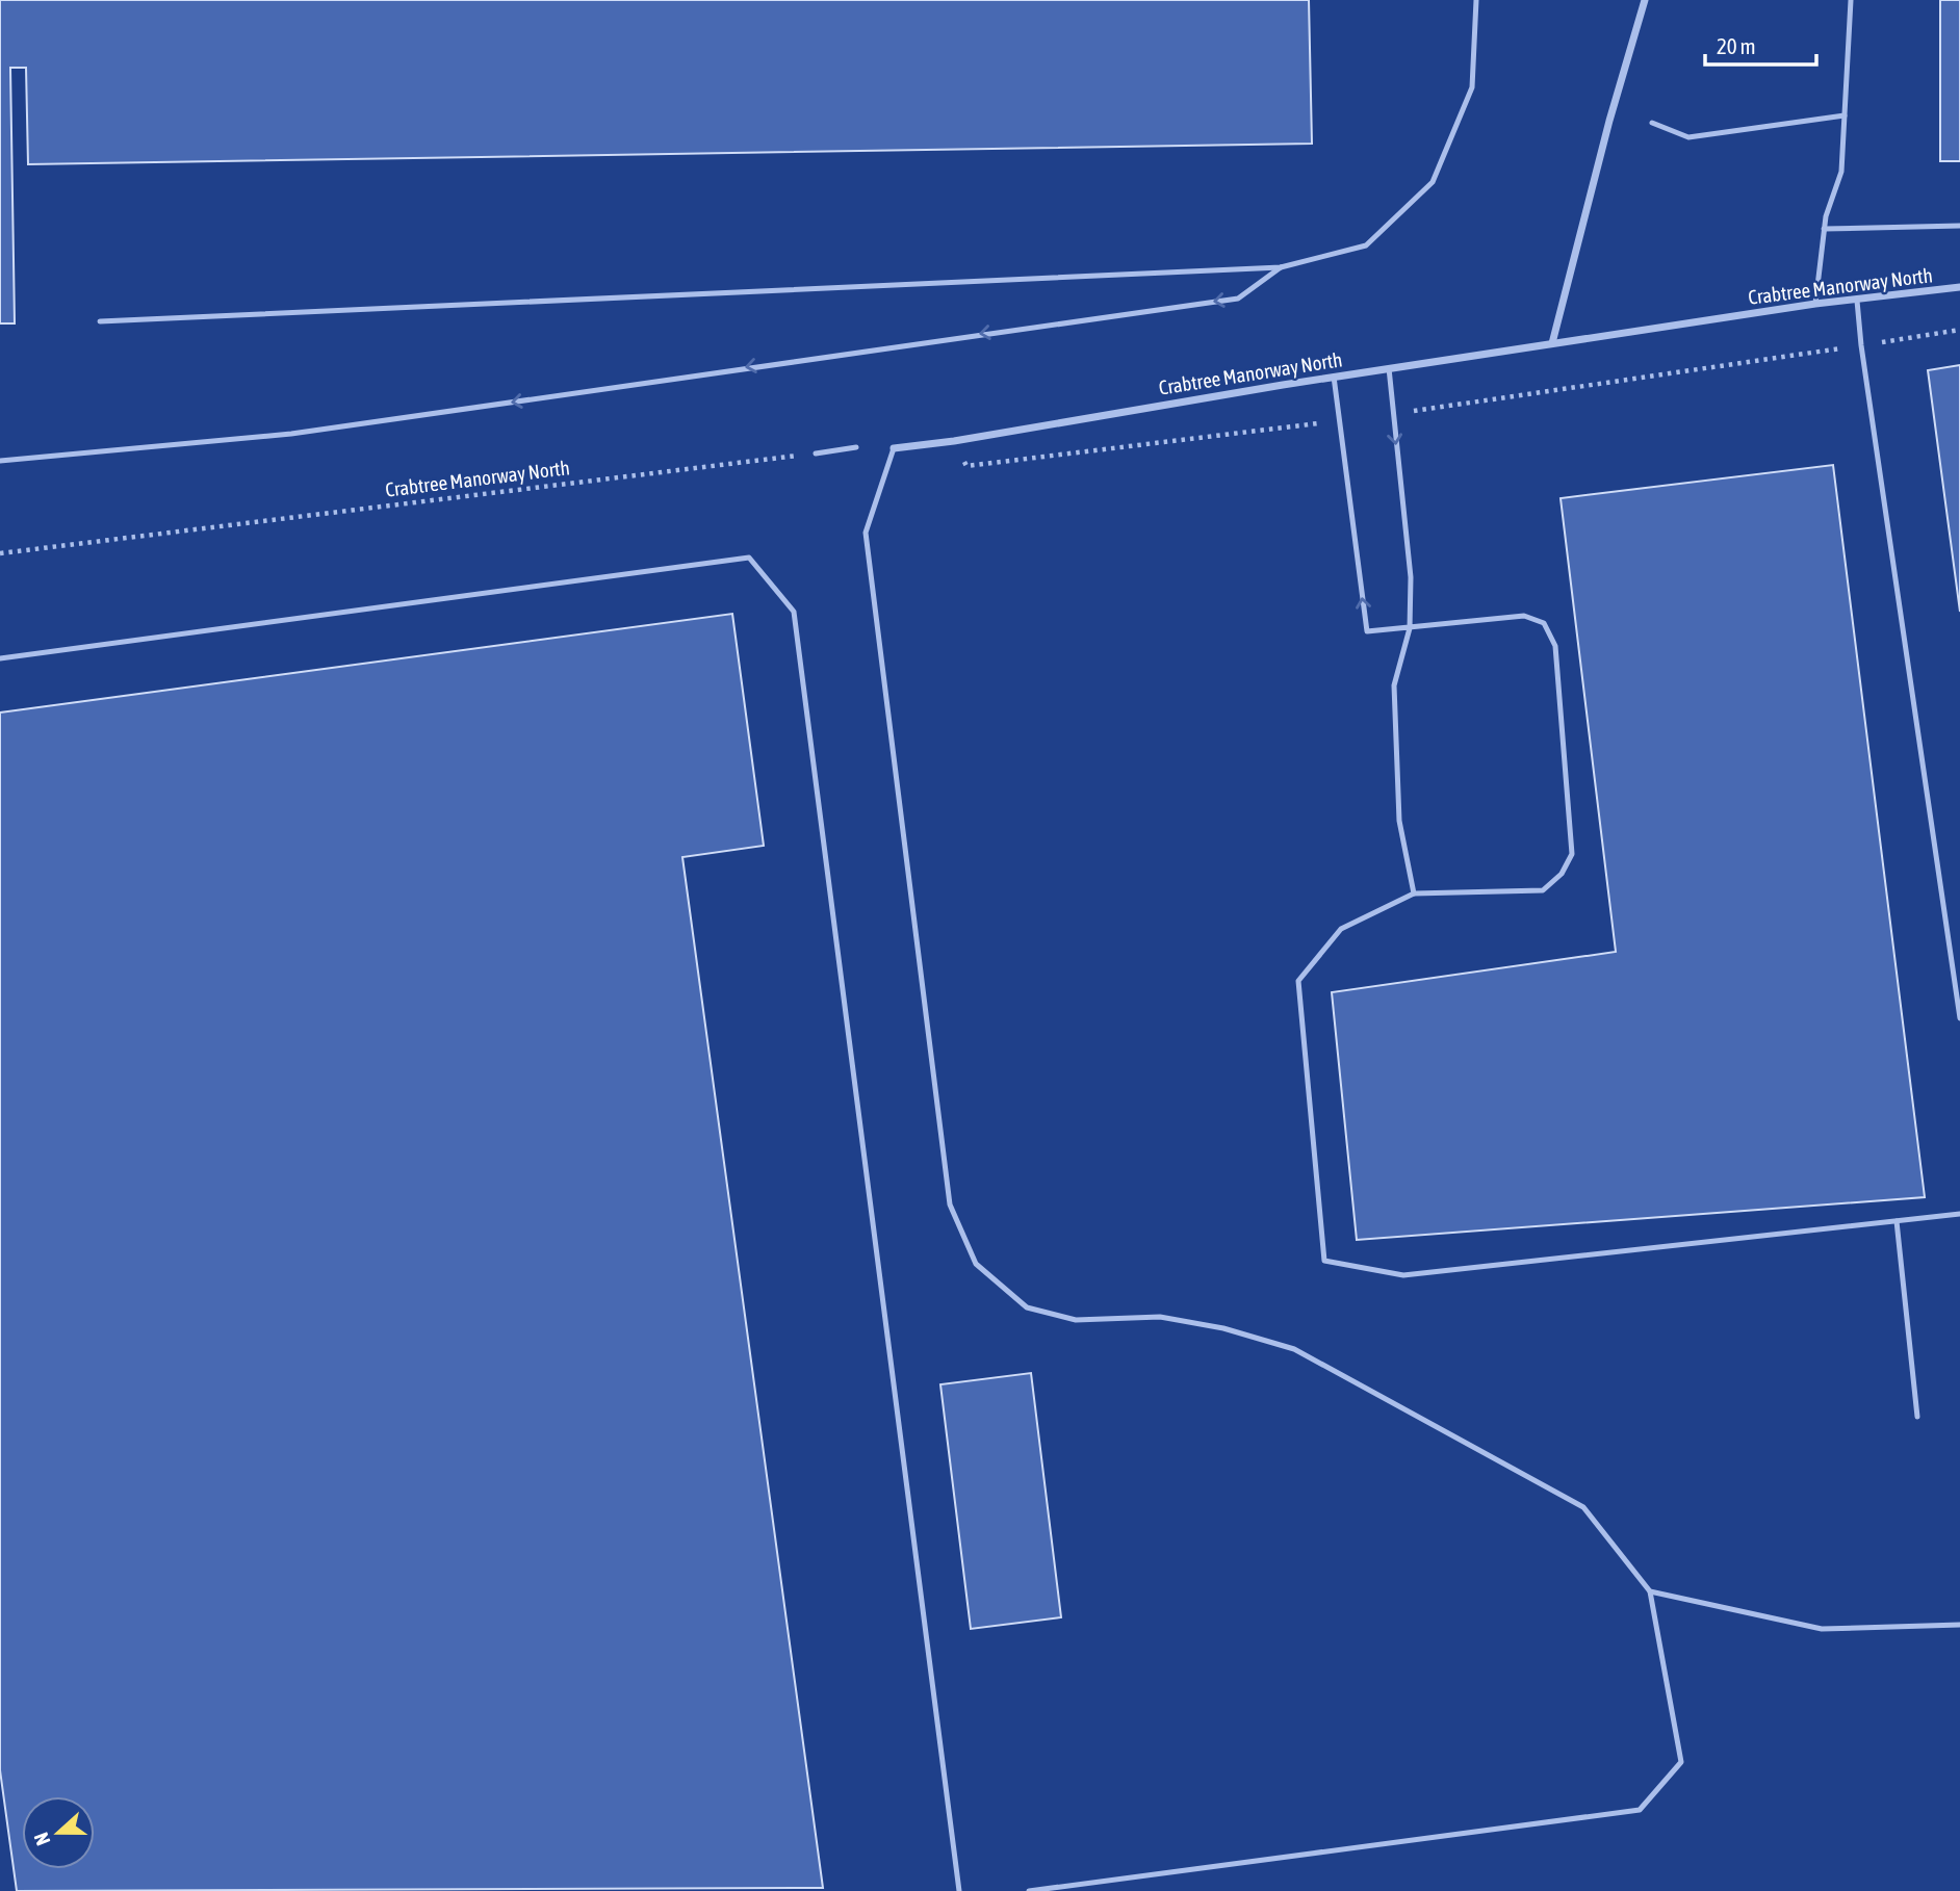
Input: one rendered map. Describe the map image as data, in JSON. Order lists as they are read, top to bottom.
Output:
{
  "streets": {
    "street": ["Crabtree Manorway North"]
  },
  "scale_bar": "20 m",
  "north": "left"
}
